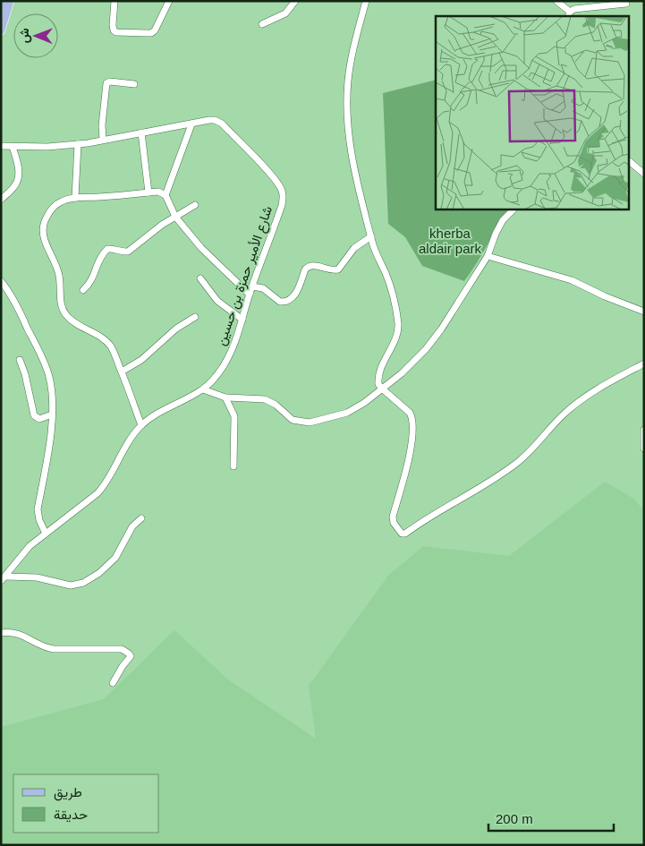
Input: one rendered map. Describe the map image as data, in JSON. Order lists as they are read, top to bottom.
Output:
{
  "streets": {
    "street": ["شارع الأمير حمزة بن حسين"]
  },
  "parks": ["kherba aldair park"],
  "legend": ["طريق", "حديقة"],
  "scale_bar": "200 m",
  "north": "left"
}
